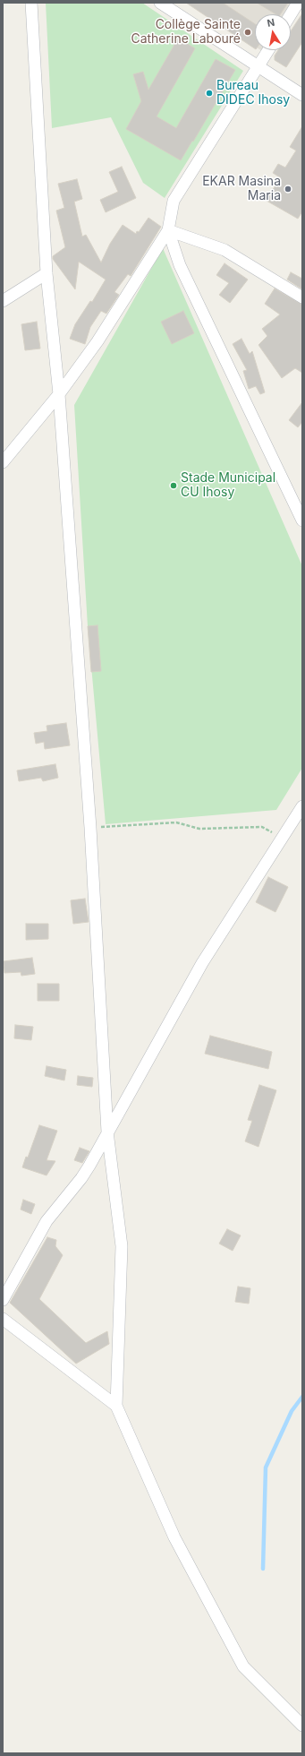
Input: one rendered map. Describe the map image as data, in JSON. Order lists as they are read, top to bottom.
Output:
{
  "places": [
    "Collège Sainte Catherine Labouré",
    "Bureau DIDEC Ihosy",
    "EKAR Masina Maria",
    "Stade Municipal CU Ihosy"
  ],
  "north": "top"
}
